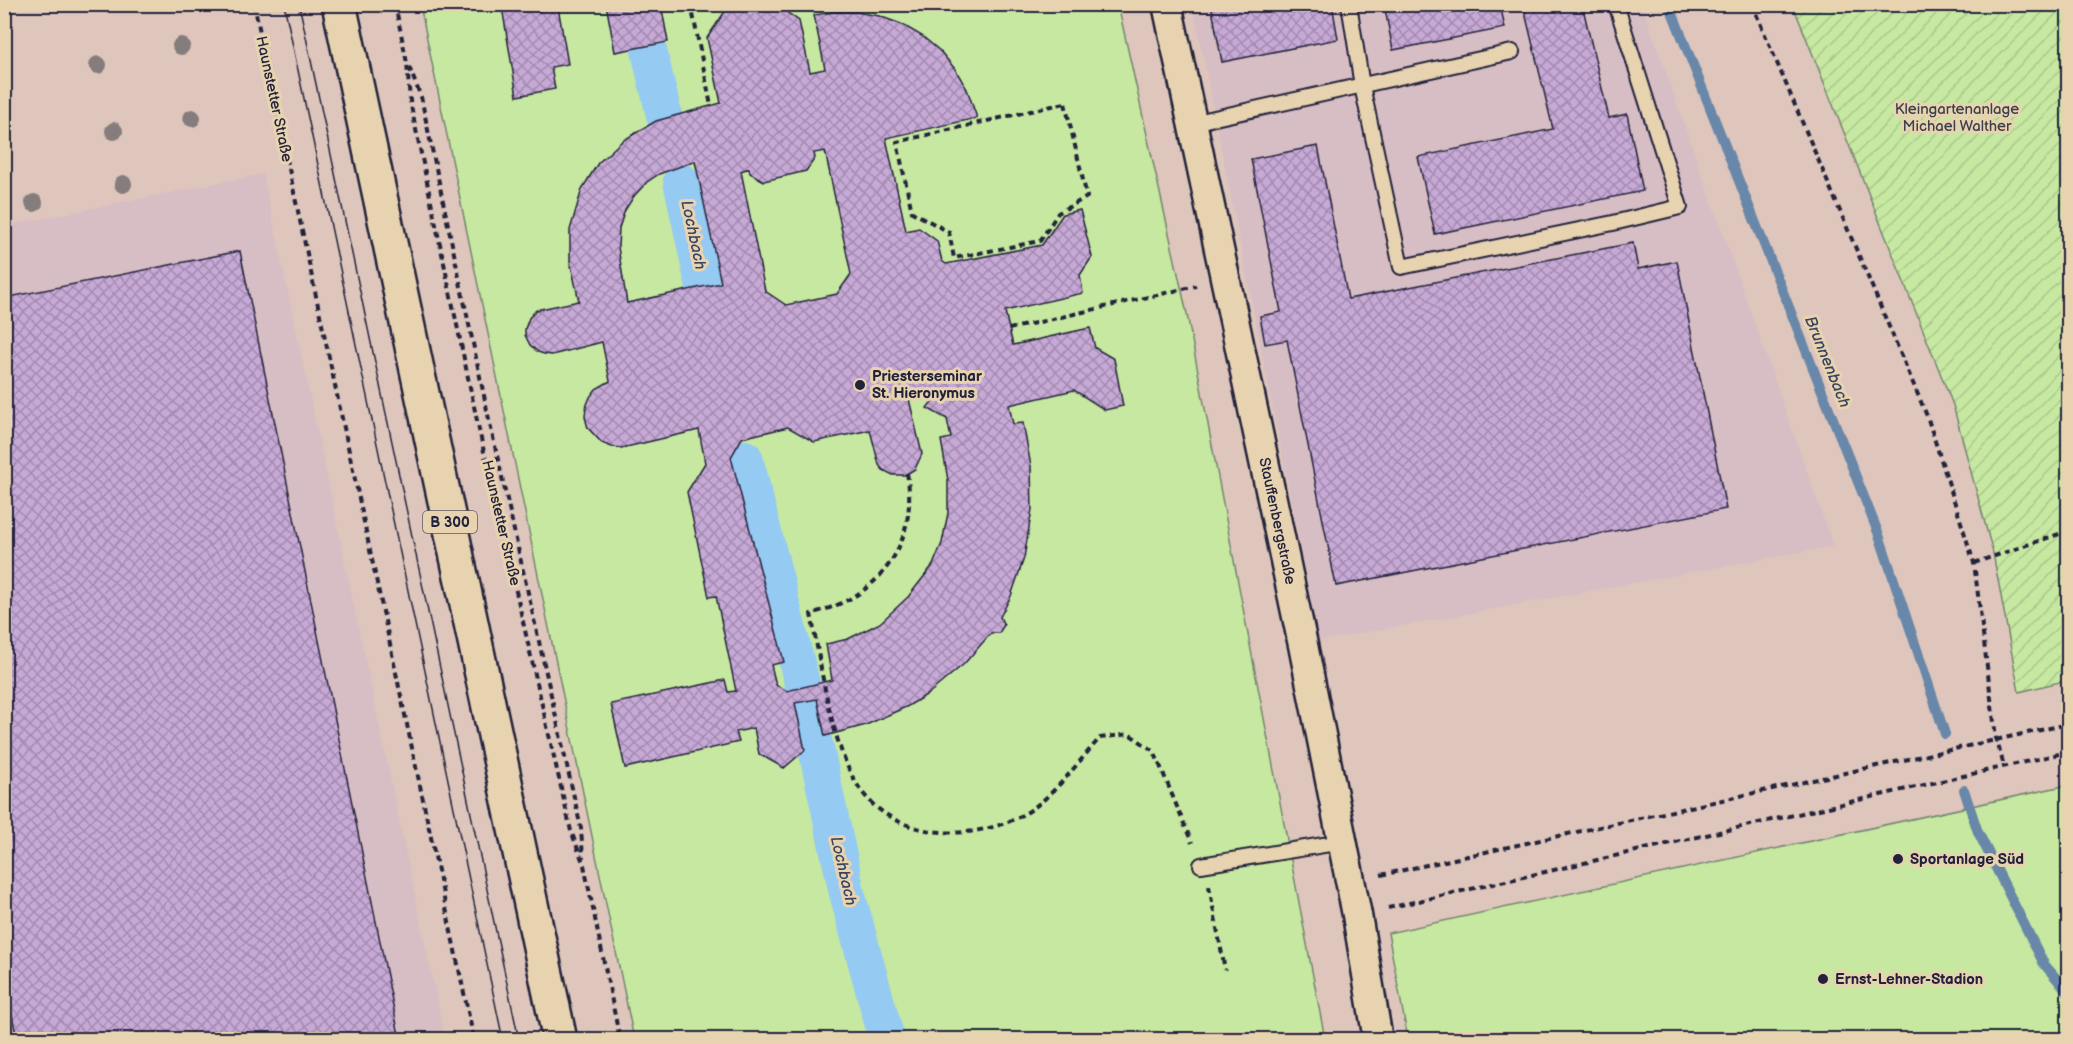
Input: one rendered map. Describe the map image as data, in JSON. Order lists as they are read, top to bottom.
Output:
{
  "streets": {
    "main road": ["B 300"],
    "street": ["Stauffenbergstraße"],
    "path": ["Haunstetter Straße"]
  },
  "water": ["Lochbach", "Brunnenbach"],
  "parks": ["Kleingartenanlage Michael Walther"],
  "places": ["Priesterseminar St. Hieronymus", "Sportanlage Süd", "Ernst-Lehner-Stadion"]
}
